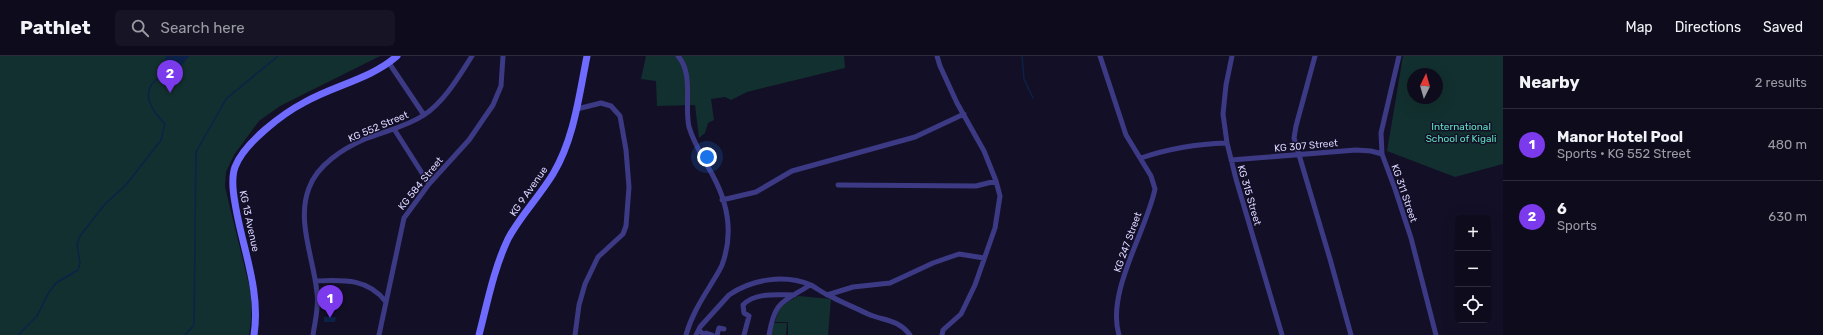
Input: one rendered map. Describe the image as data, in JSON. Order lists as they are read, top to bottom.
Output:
{
  "streets": {
    "street": [
      "KG 552 Street",
      "KG 307 Street",
      "KG 584 Street",
      "KG 9 Avenue",
      "KG 311 Street",
      "KG 315 Street",
      "KG 13 Avenue",
      "KG 247 Street"
    ]
  },
  "crossings": [
    ["KG 307 Street", "KG 311 Street"],
    ["KG 307 Street", "KG 315 Street"]
  ],
  "parks": ["International School of Kigali"],
  "north": "top",
  "page": {
    "header": "Pathlet",
    "search": "Search here",
    "nav": ["Map", "Directions", "Saved"],
    "heading": ["Nearby", "2 results"],
    "pins": ["2", "1"],
    "list": [
      {
        "mark": "1",
        "name": "Manor Hotel Pool",
        "note": "Sports · KG 552 Street",
        "value": "480 m"
      },
      {
        "mark": "2",
        "name": "6",
        "note": "Sports",
        "value": "630 m"
      }
    ],
    "map_buttons": ["+", "−"]
  }
}
